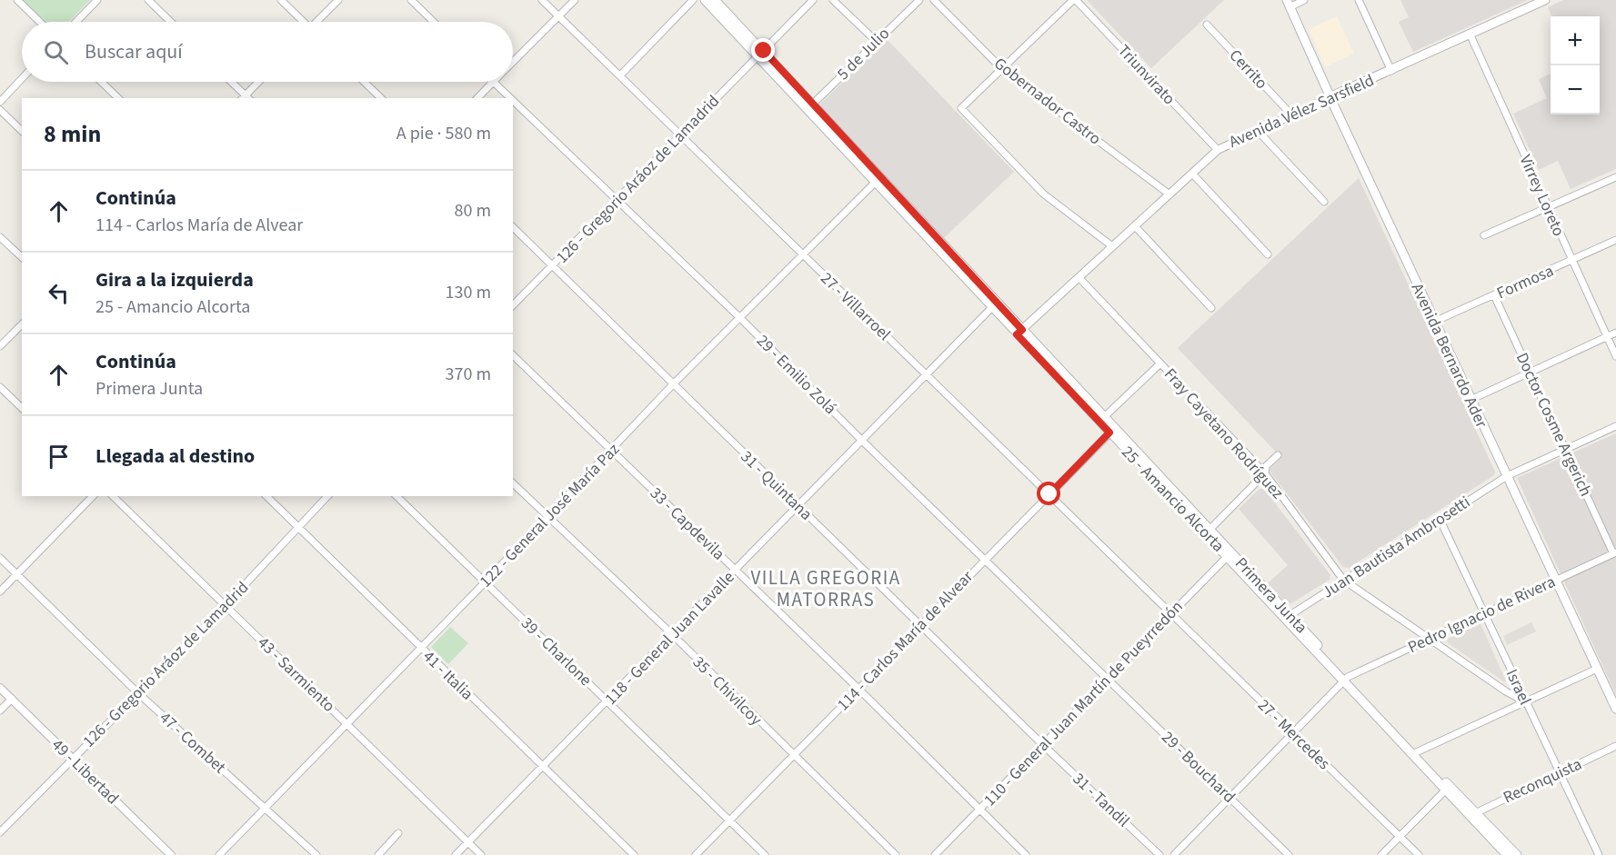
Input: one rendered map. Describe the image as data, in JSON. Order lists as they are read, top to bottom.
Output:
{
  "streets": {
    "main road": ["Avenida Vélez Sarsfield", "Avenida Bernardo Ader", "Primera Junta"],
    "street": [
      "5 de Julio",
      "Cerrito",
      "Triunvirato",
      "Gobernador Castro",
      "126 - Gregorio Aráoz de Lamadrid",
      "Virrey Loreto",
      "Formosa",
      "27 - Villarroel",
      "29 - Emilio Zolá",
      "Doctor Cosme Argerich",
      "Fray Cayetano Rodríguez",
      "31 - Quintana",
      "122 - General José María Paz",
      "33 - Capdevila",
      "Juan Bautista Ambrosetti",
      "Pedro Ignacio de Rivera",
      "118 - General Juan Lavalle",
      "114 - Carlos María de Alvear",
      "39 - Charlone",
      "43 - Sarmiento",
      "41 - Italia",
      "Israel",
      "35 - Chivilcoy",
      "110 - General Juan Martín de Pueyrredón",
      "27 - Mercedes",
      "47 - Combet",
      "29 - Bouchard",
      "49 - Libertad",
      "Reconquista",
      "31 - Tandil"
    ]
  },
  "crossings": [
    ["5 de Julio", "Primera Junta"],
    ["Cerrito", "Avenida Vélez Sarsfield"],
    ["Triunvirato", "Avenida Vélez Sarsfield"],
    ["Gobernador Castro", "Avenida Vélez Sarsfield"],
    ["Avenida Vélez Sarsfield", "Virrey Loreto"],
    ["Avenida Vélez Sarsfield", "Avenida Bernardo Ader"],
    ["Avenida Vélez Sarsfield", "Fray Cayetano Rodríguez"],
    ["Avenida Vélez Sarsfield", "Primera Junta"],
    ["126 - Gregorio Aráoz de Lamadrid", "27 - Villarroel"],
    ["126 - Gregorio Aráoz de Lamadrid", "29 - Emilio Zolá"],
    ["126 - Gregorio Aráoz de Lamadrid", "31 - Quintana"],
    ["126 - Gregorio Aráoz de Lamadrid", "Primera Junta"],
    ["126 - Gregorio Aráoz de Lamadrid", "43 - Sarmiento"],
    ["126 - Gregorio Aráoz de Lamadrid", "41 - Italia"],
    ["126 - Gregorio Aráoz de Lamadrid", "47 - Combet"],
    ["126 - Gregorio Aráoz de Lamadrid", "49 - Libertad"],
    ["Virrey Loreto", "Formosa"],
    ["Formosa", "Avenida Bernardo Ader"],
    ["Formosa", "Doctor Cosme Argerich"],
    ["27 - Villarroel", "122 - General José María Paz"],
    ["27 - Villarroel", "118 - General Juan Lavalle"],
    ["27 - Villarroel", "114 - Carlos María de Alvear"],
    ["27 - Villarroel", "110 - General Juan Martín de Pueyrredón"],
    ["27 - Villarroel", "27 - Mercedes"],
    ["Avenida Bernardo Ader", "Juan Bautista Ambrosetti"],
    ["Avenida Bernardo Ader", "Pedro Ignacio de Rivera"],
    ["29 - Emilio Zolá", "122 - General José María Paz"],
    ["29 - Emilio Zolá", "118 - General Juan Lavalle"],
    ["29 - Emilio Zolá", "114 - Carlos María de Alvear"],
    ["29 - Emilio Zolá", "110 - General Juan Martín de Pueyrredón"],
    ["29 - Emilio Zolá", "29 - Bouchard"],
    ["Doctor Cosme Argerich", "Juan Bautista Ambrosetti"],
    ["Doctor Cosme Argerich", "Pedro Ignacio de Rivera"],
    ["Fray Cayetano Rodríguez", "Juan Bautista Ambrosetti"],
    ["Fray Cayetano Rodríguez", "Pedro Ignacio de Rivera"],
    ["Fray Cayetano Rodríguez", "Israel"],
    ["31 - Quintana", "122 - General José María Paz"],
    ["31 - Quintana", "118 - General Juan Lavalle"],
    ["31 - Quintana", "114 - Carlos María de Alvear"],
    ["31 - Quintana", "110 - General Juan Martín de Pueyrredón"],
    ["31 - Quintana", "31 - Tandil"],
    ["122 - General José María Paz", "33 - Capdevila"],
    ["122 - General José María Paz", "Primera Junta"],
    ["122 - General José María Paz", "39 - Charlone"],
    ["122 - General José María Paz", "43 - Sarmiento"],
    ["122 - General José María Paz", "41 - Italia"],
    ["122 - General José María Paz", "35 - Chivilcoy"],
    ["122 - General José María Paz", "47 - Combet"],
    ["33 - Capdevila", "118 - General Juan Lavalle"],
    ["33 - Capdevila", "114 - Carlos María de Alvear"],
    ["33 - Capdevila", "110 - General Juan Martín de Pueyrredón"],
    ["Juan Bautista Ambrosetti", "Primera Junta"],
    ["Juan Bautista Ambrosetti", "Israel"],
    ["Primera Junta", "Pedro Ignacio de Rivera"],
    ["Primera Junta", "118 - General Juan Lavalle"],
    ["Primera Junta", "114 - Carlos María de Alvear"],
    ["Primera Junta", "110 - General Juan Martín de Pueyrredón"],
    ["Primera Junta", "Reconquista"],
    ["Pedro Ignacio de Rivera", "Israel"],
    ["Pedro Ignacio de Rivera", "27 - Mercedes"],
    ["Pedro Ignacio de Rivera", "29 - Bouchard"],
    ["118 - General Juan Lavalle", "39 - Charlone"],
    ["118 - General Juan Lavalle", "43 - Sarmiento"],
    ["118 - General Juan Lavalle", "41 - Italia"],
    ["118 - General Juan Lavalle", "35 - Chivilcoy"],
    ["114 - Carlos María de Alvear", "39 - Charlone"],
    ["114 - Carlos María de Alvear", "35 - Chivilcoy"],
    ["Israel", "Reconquista"],
    ["110 - General Juan Martín de Pueyrredón", "27 - Mercedes"],
    ["110 - General Juan Martín de Pueyrredón", "29 - Bouchard"],
    ["110 - General Juan Martín de Pueyrredón", "31 - Tandil"]
  ],
  "districts": ["VILLA GREGORIA MATORRAS"],
  "page": {
    "map_buttons": ["+", "−"],
    "search": "Buscar aquí",
    "heading": ["8 min", "A pie · 580 m"],
    "list": [
      ["Continúa", "114 - Carlos María de Alvear", "80 m"],
      ["Gira a la izquierda", "25 - Amancio Alcorta", "130 m"],
      ["Continúa", "Primera Junta", "370 m"],
      "Llegada al destino"
    ]
  }
}
